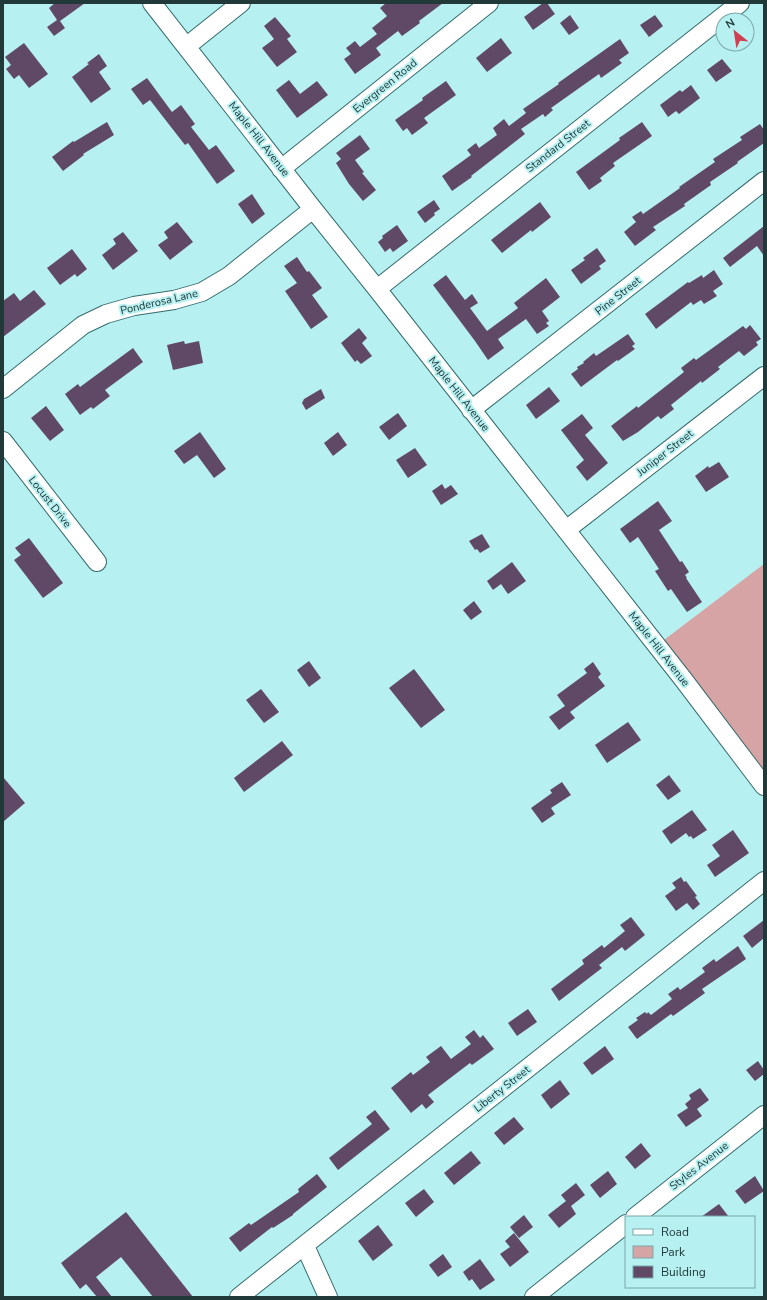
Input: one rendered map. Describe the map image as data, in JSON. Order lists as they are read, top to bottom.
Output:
{
  "streets": {
    "street": [
      "Evergreen Road",
      "Maple Hill Avenue",
      "Standard Street",
      "Pine Street",
      "Ponderosa Lane",
      "Juniper Street",
      "Locust Drive",
      "Liberty Street",
      "Styles Avenue"
    ]
  },
  "crossings": [
    ["Evergreen Road", "Maple Hill Avenue"],
    ["Maple Hill Avenue", "Standard Street"],
    ["Maple Hill Avenue", "Pine Street"],
    ["Maple Hill Avenue", "Ponderosa Lane"],
    ["Maple Hill Avenue", "Juniper Street"]
  ],
  "legend": ["Road", "Park", "Building"],
  "north": "top left"
}
